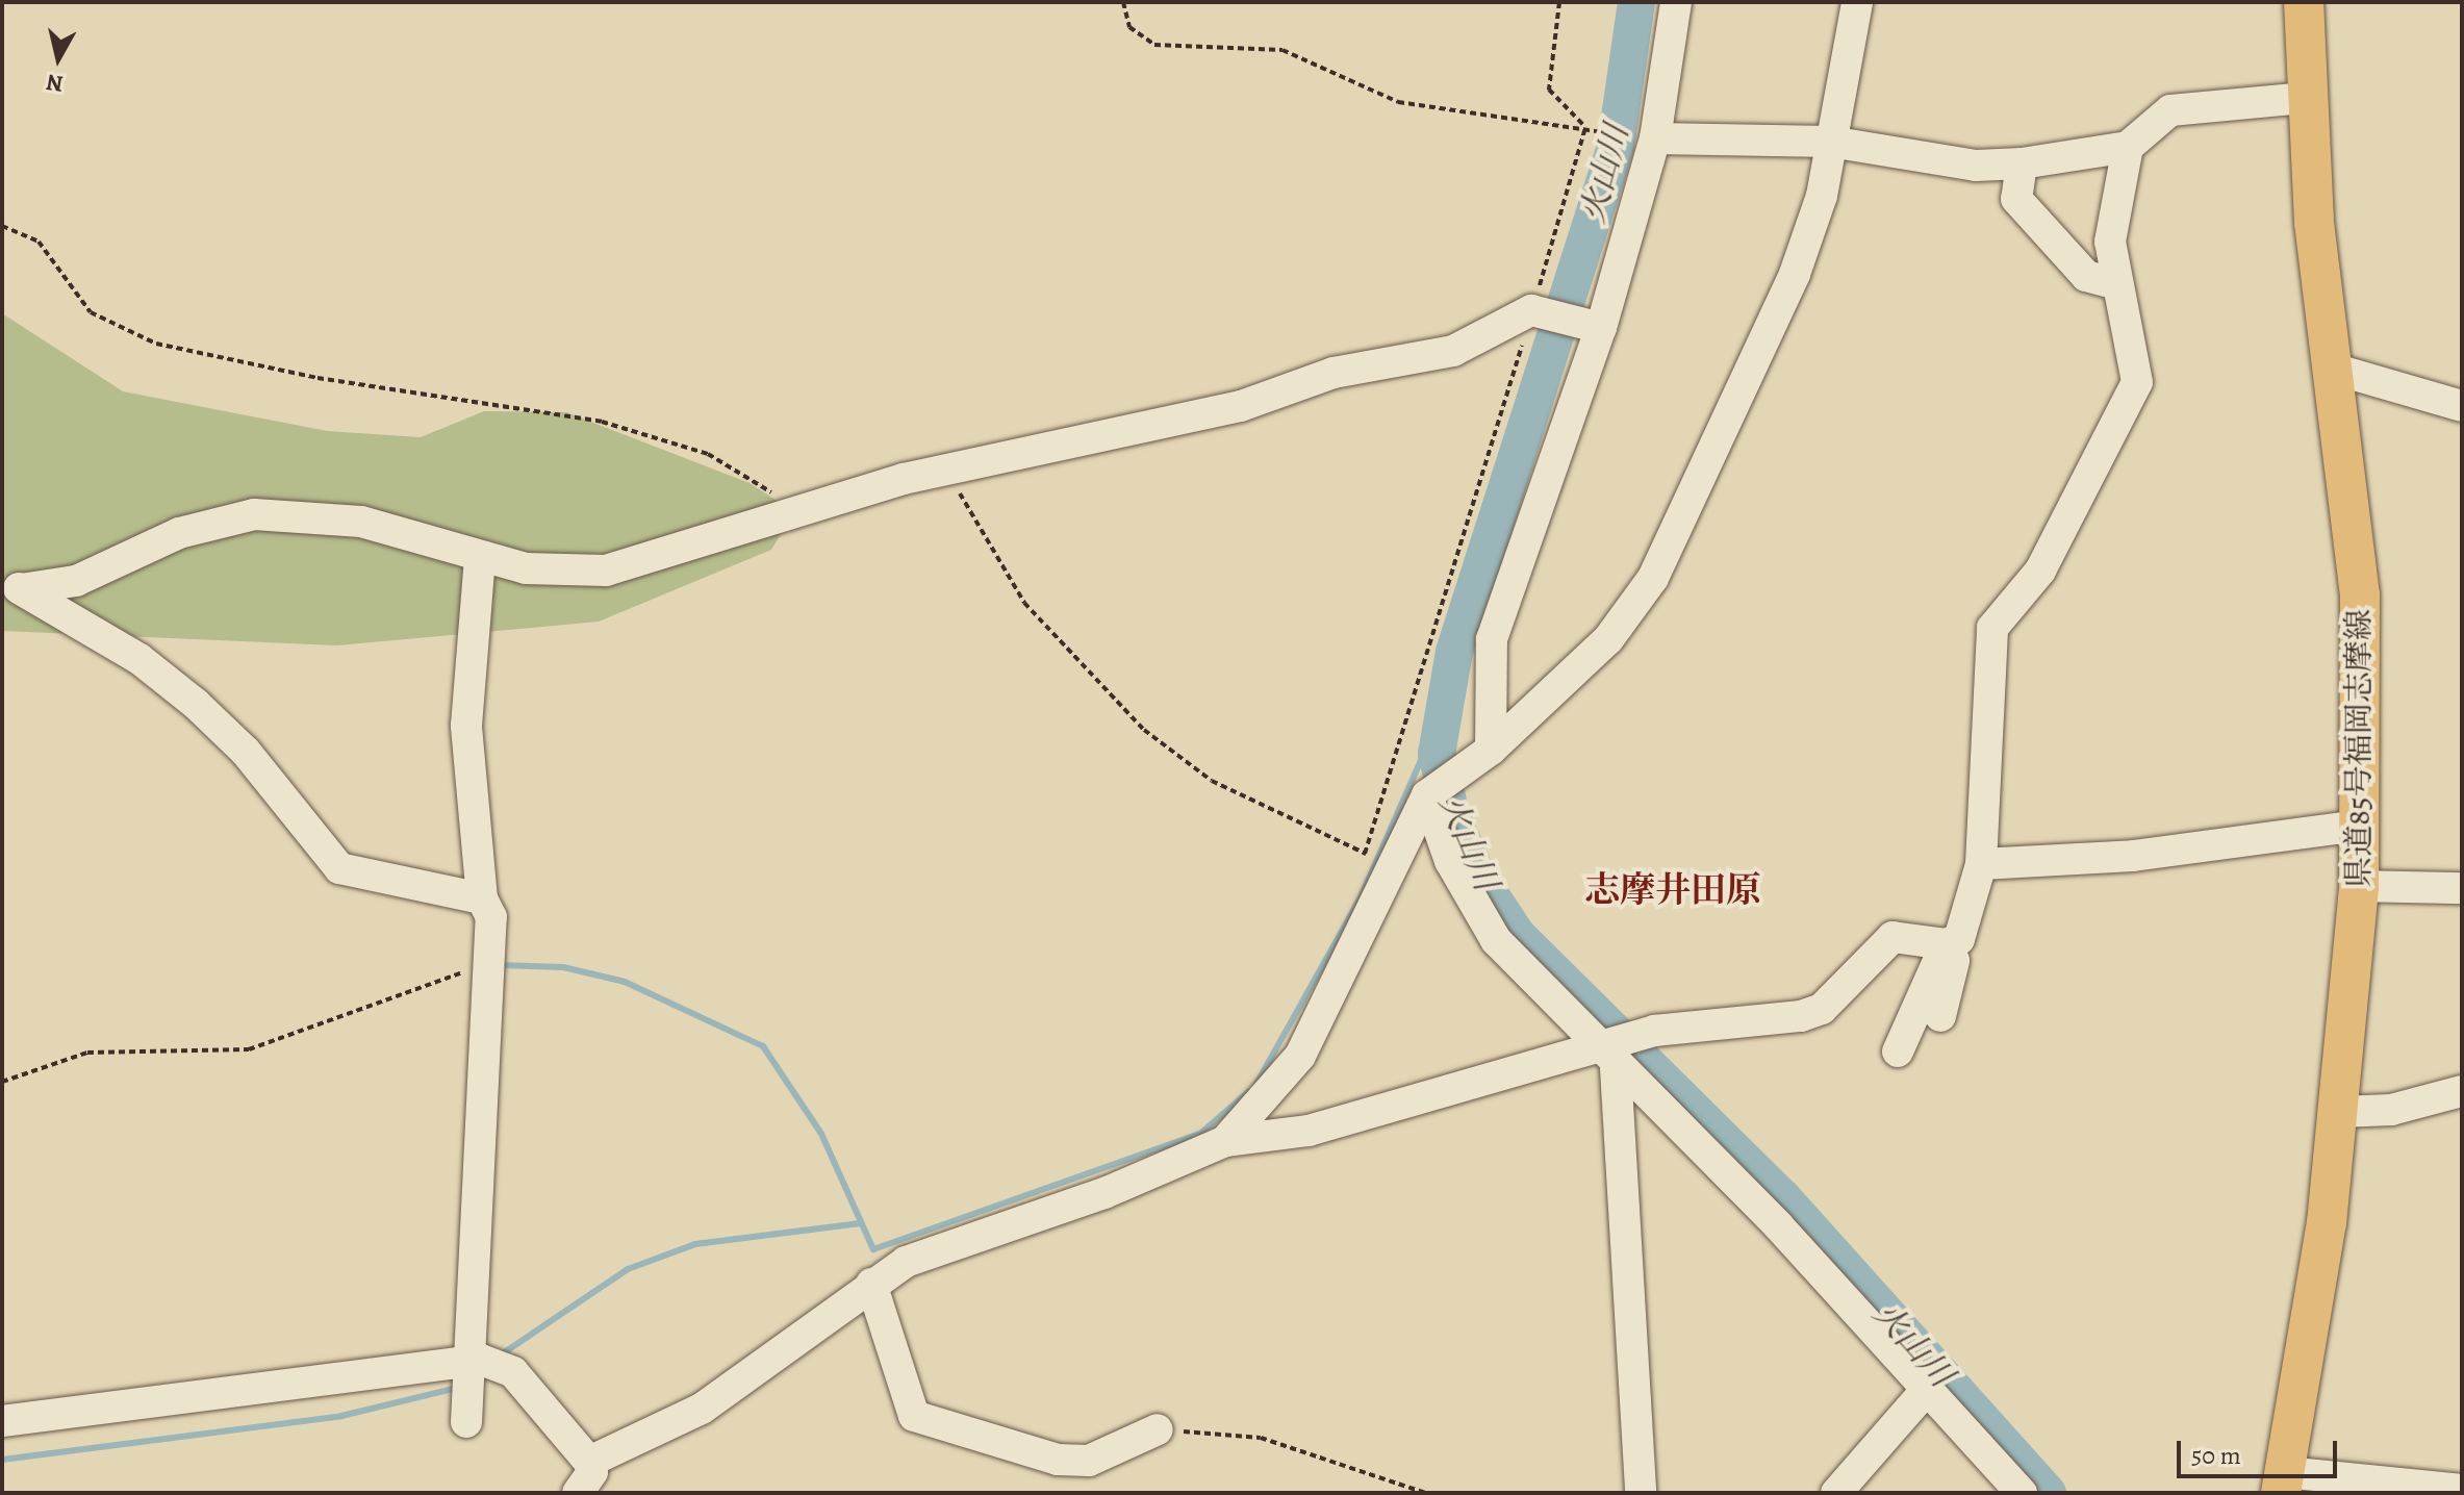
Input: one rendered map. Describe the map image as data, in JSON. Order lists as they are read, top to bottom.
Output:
{
  "streets": {
    "main road": ["県道85号福岡志摩線"]
  },
  "districts": ["志摩井田原"],
  "water": ["火山川"],
  "scale_bar": "50 m",
  "north": "bottom"
}
